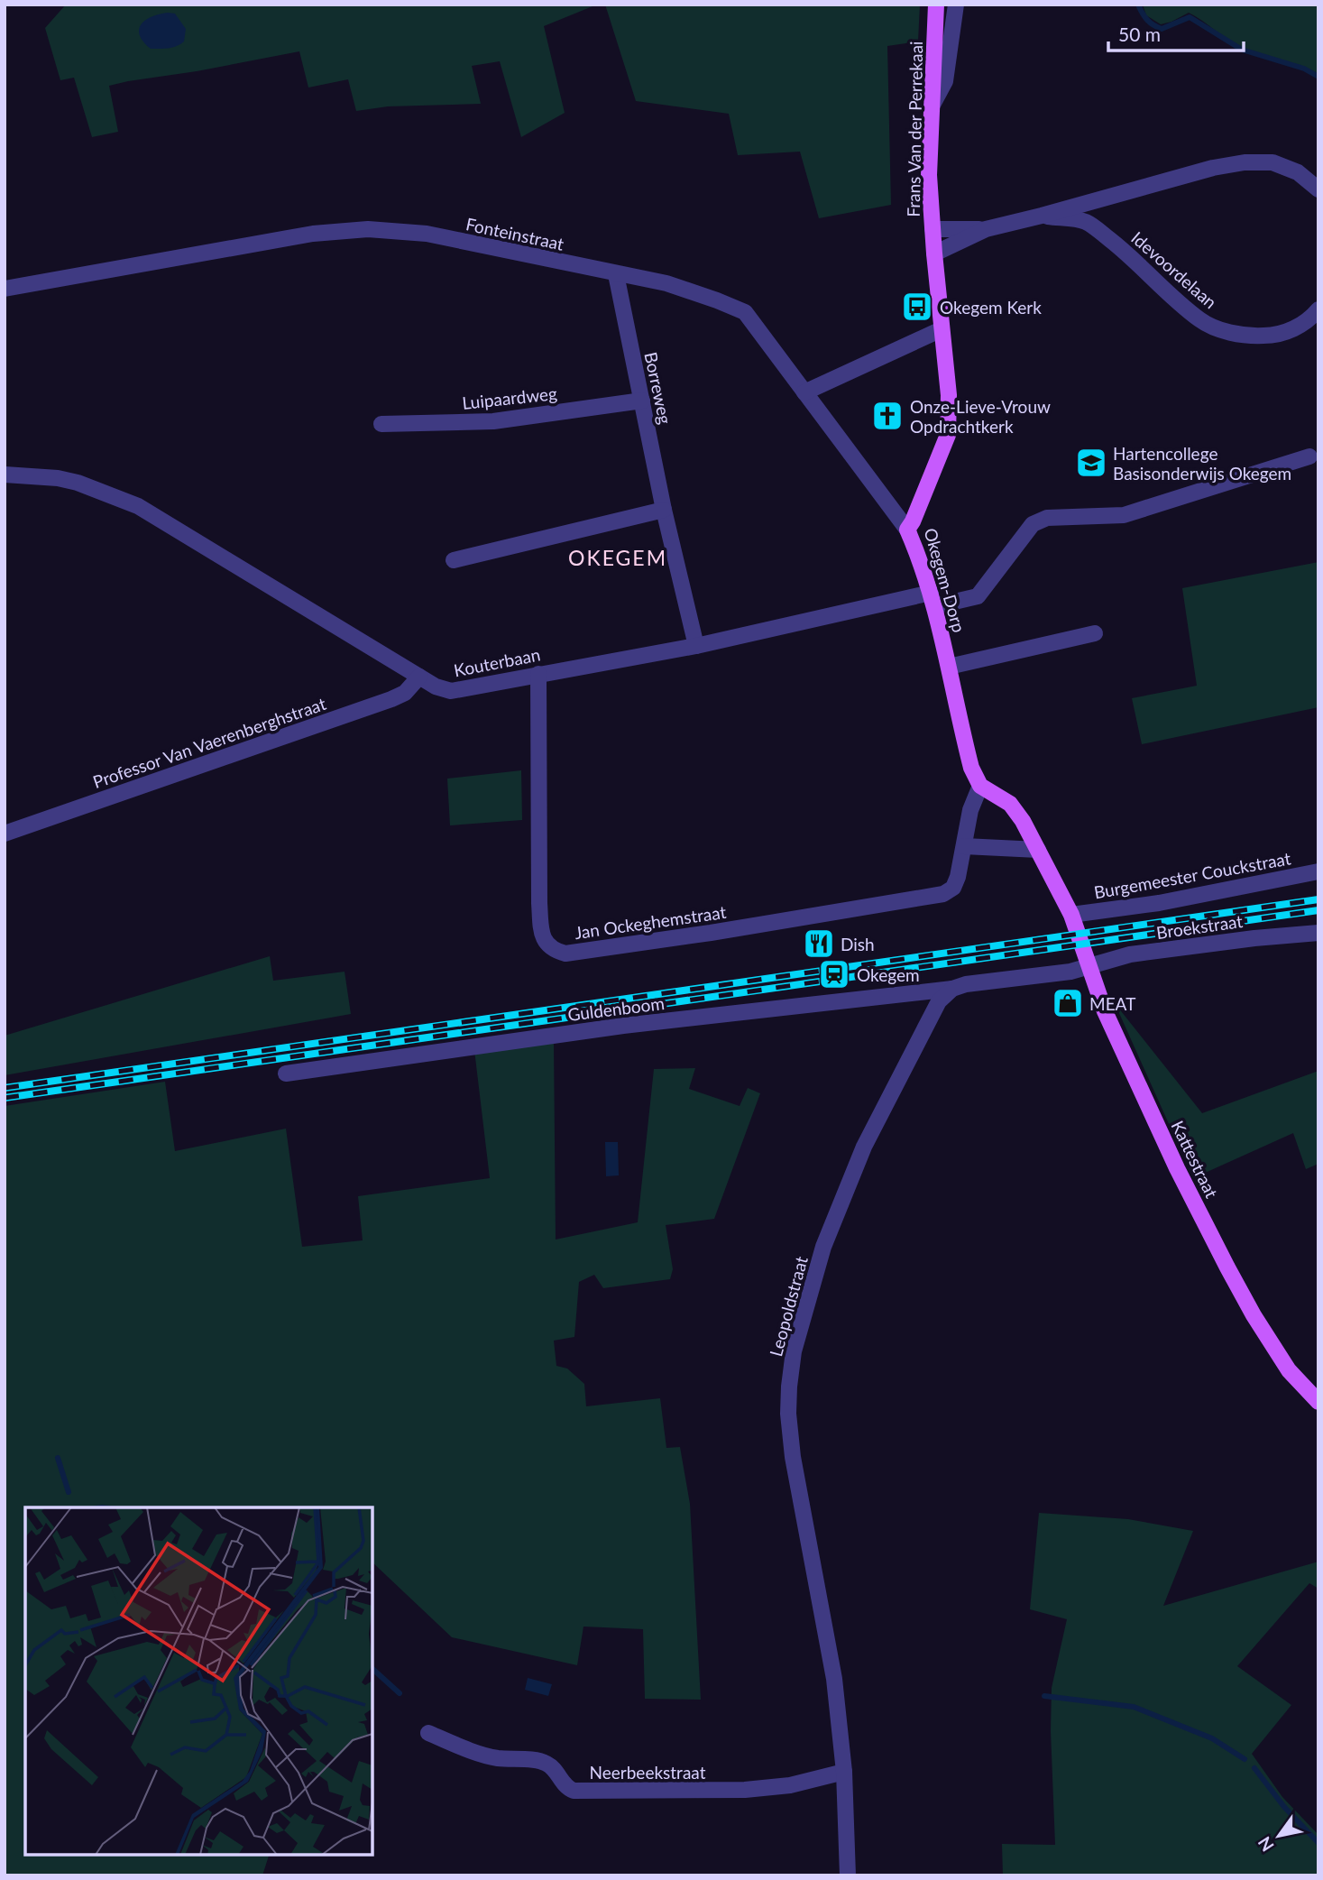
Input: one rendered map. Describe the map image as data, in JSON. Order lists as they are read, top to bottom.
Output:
{
  "streets": {
    "main road": ["Frans Van der Perrekaai", "Okegem-Dorp", "Kattestraat"],
    "street": [
      "Fonteinstraat",
      "Idevoordelaan",
      "Borreweg",
      "Luipaardweg",
      "Kouterbaan",
      "Professor Van Vaerenberghstraat",
      "Burgemeester Couckstraat",
      "Jan Ockeghemstraat",
      "Broekstraat",
      "Guldenboom",
      "Leopoldstraat",
      "Neerbeekstraat"
    ]
  },
  "crossings": [
    ["Frans Van der Perrekaai", "Idevoordelaan"],
    ["Frans Van der Perrekaai", "Okegem-Dorp"],
    ["Fonteinstraat", "Borreweg"],
    ["Fonteinstraat", "Okegem-Dorp"],
    ["Borreweg", "Luipaardweg"],
    ["Borreweg", "Kouterbaan"],
    ["Okegem-Dorp", "Kouterbaan"],
    ["Kouterbaan", "Professor Van Vaerenberghstraat"],
    ["Kouterbaan", "Jan Ockeghemstraat"],
    ["Burgemeester Couckstraat", "Kattestraat"],
    ["Broekstraat", "Kattestraat"],
    ["Guldenboom", "Leopoldstraat"],
    ["Leopoldstraat", "Neerbeekstraat"]
  ],
  "districts": ["OKEGEM"],
  "places": {
    "bus stop": ["Okegem Kerk"],
    "church": ["Onze-Lieve-Vrouw Opdrachtkerk"],
    "school or university": ["Hartencollege Basisonderwijs Okegem"],
    "restaurant": ["Dish"],
    "station": ["Okegem"],
    "shop": ["MEAT"]
  },
  "scale_bar": "50 m",
  "north": "bottom left"
}
